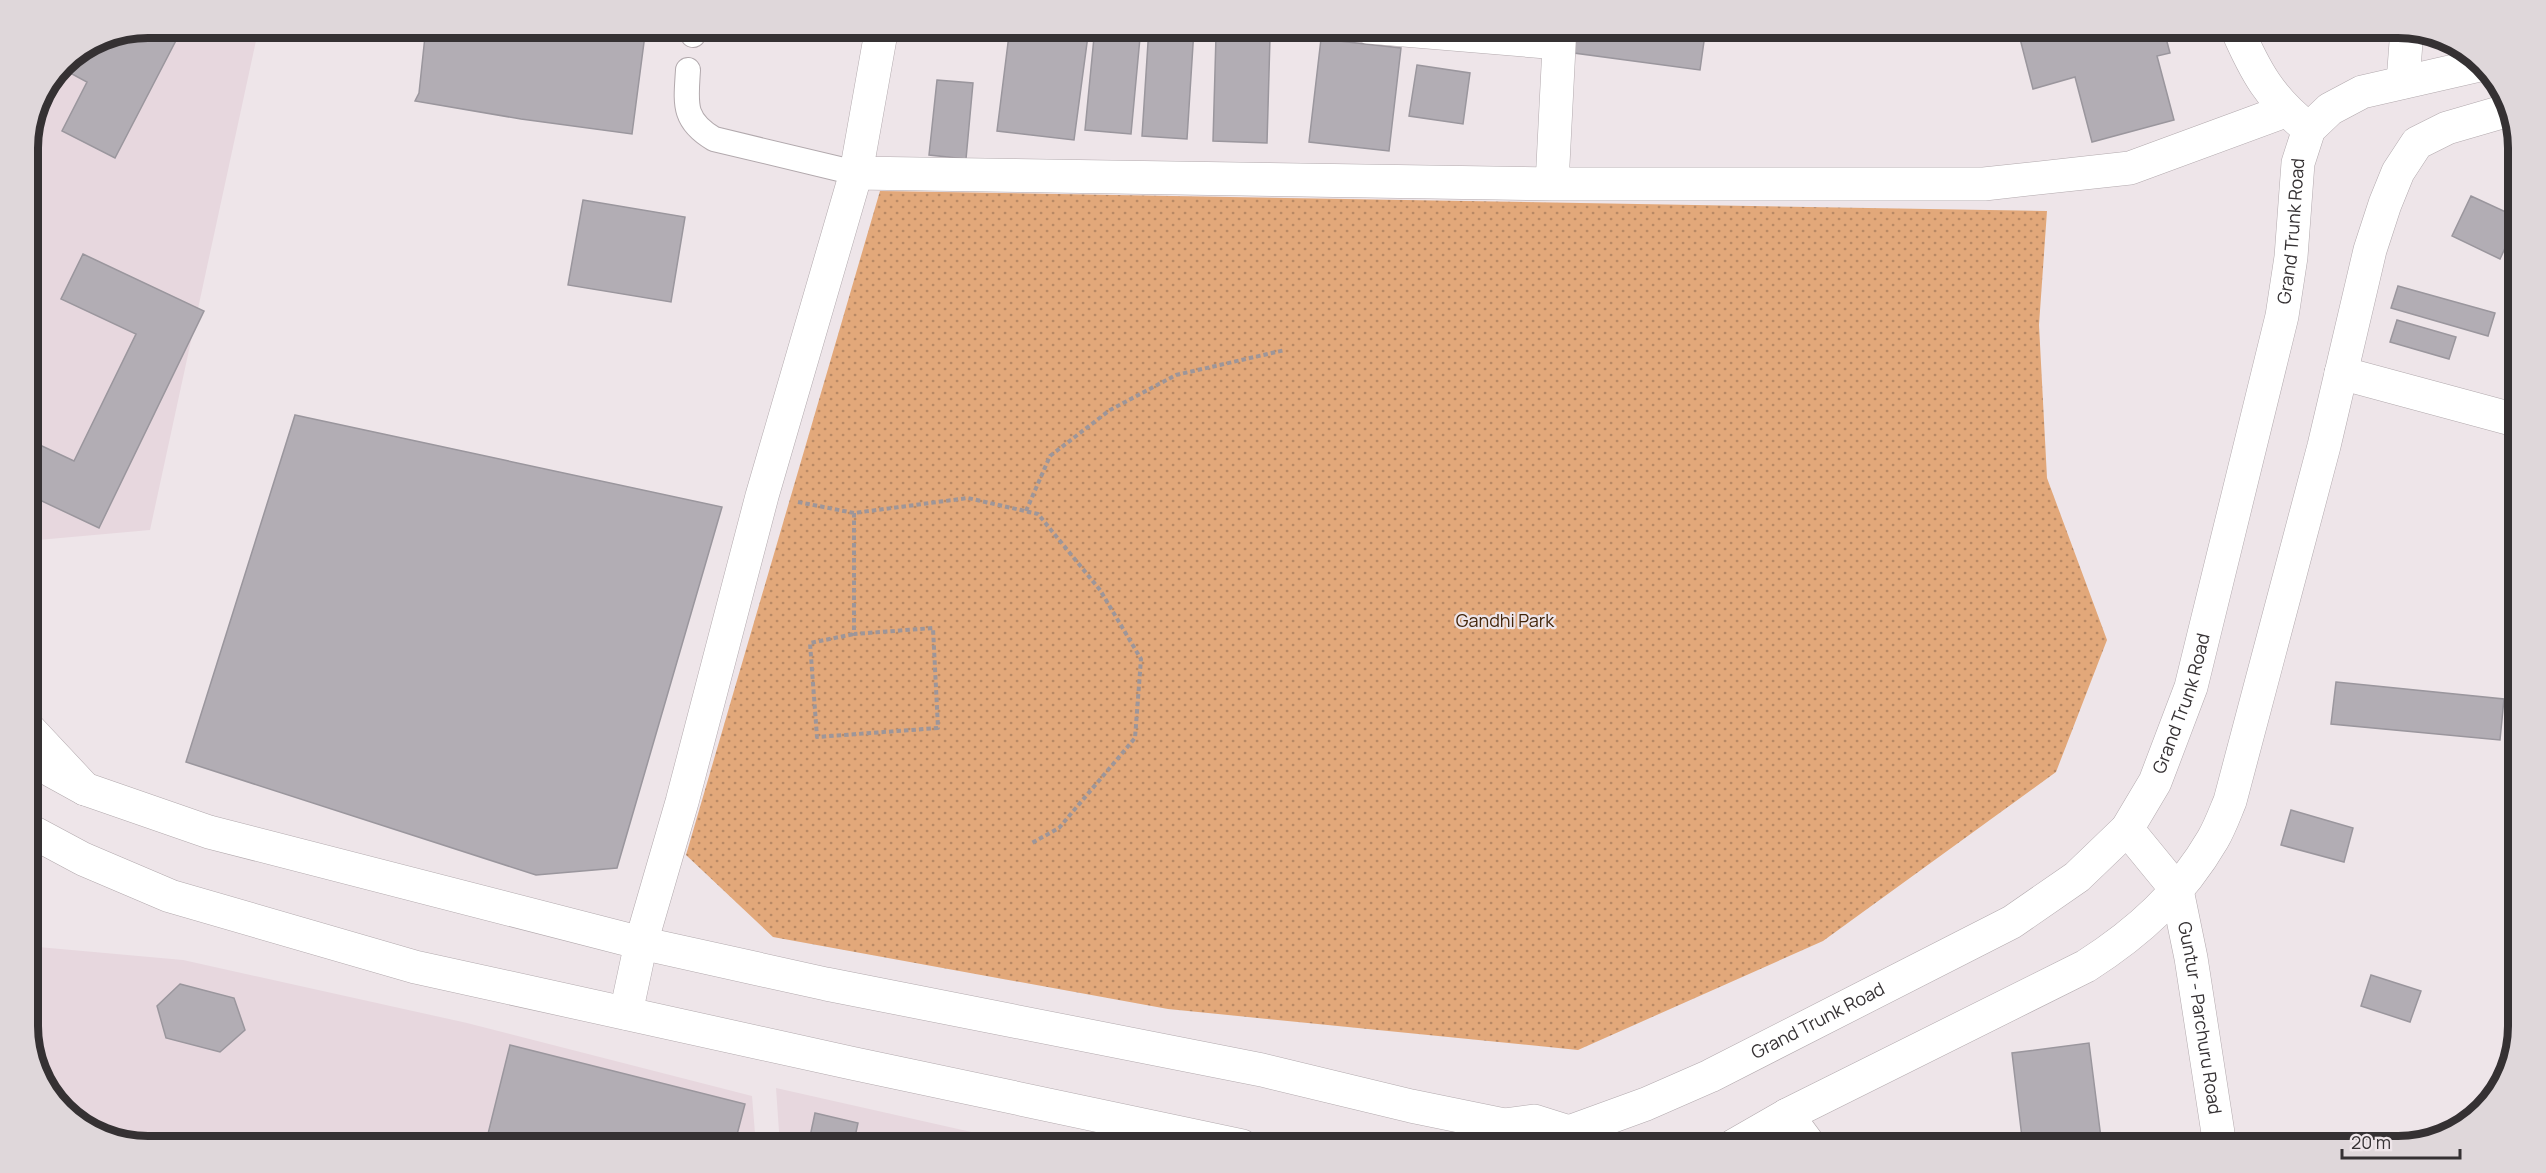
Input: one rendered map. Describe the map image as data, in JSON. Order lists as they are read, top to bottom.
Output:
{
  "streets": {
    "main road": ["Grand Trunk Road", "Guntur - Parchuru Road"]
  },
  "parks": ["Gandhi Park"],
  "scale_bar": "20 m"
}
